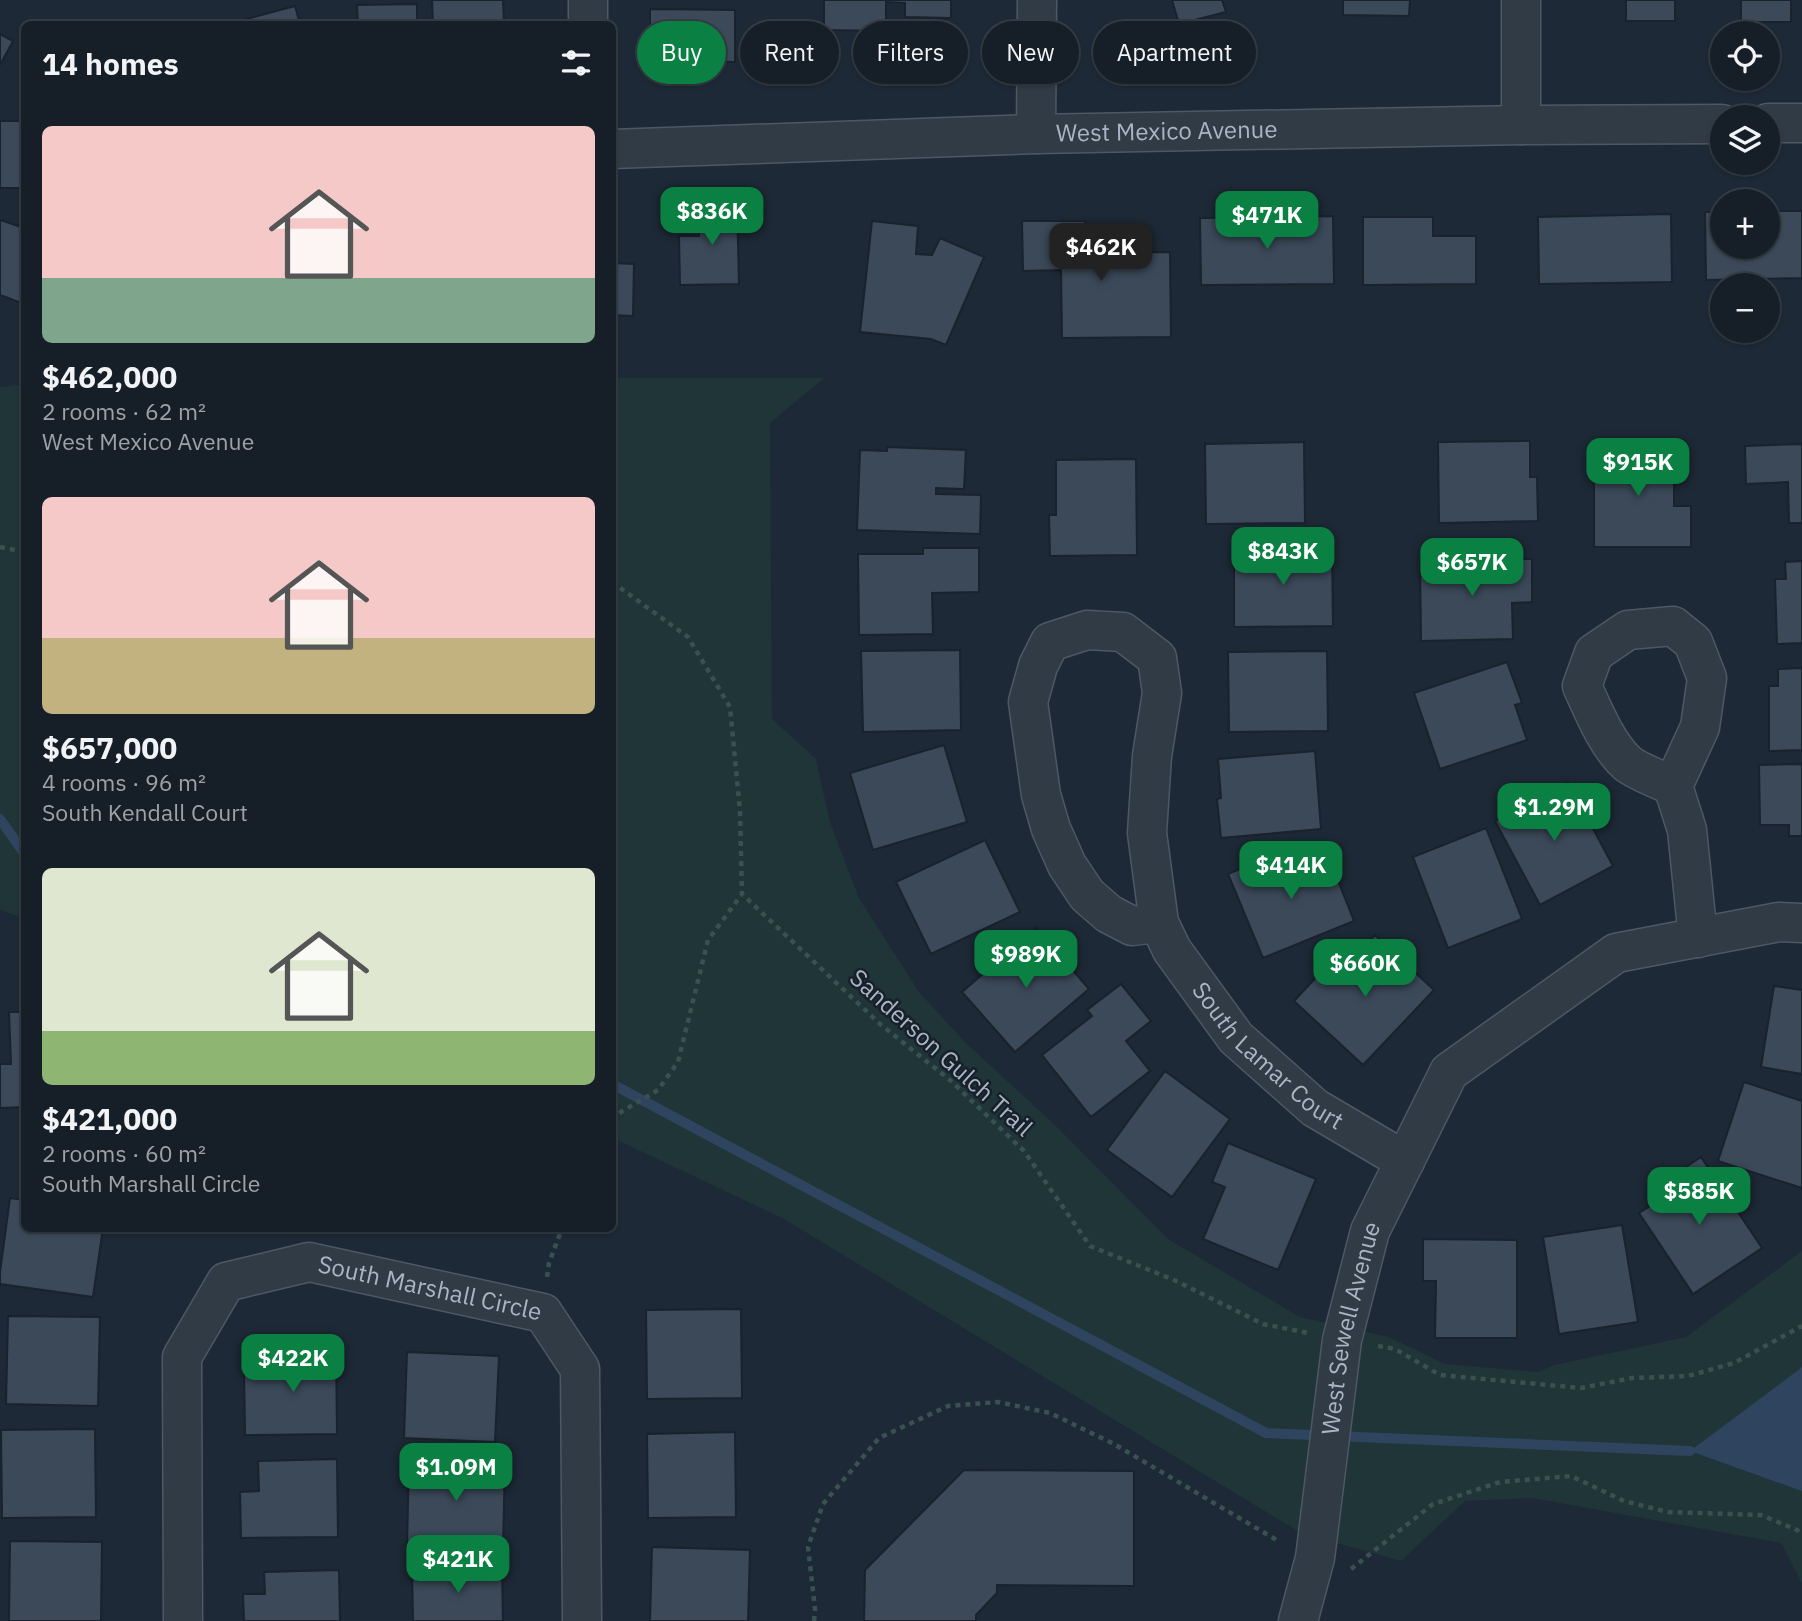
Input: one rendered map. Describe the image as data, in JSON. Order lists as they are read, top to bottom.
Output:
{
  "streets": {
    "street": [
      "West Mexico Avenue",
      "South Lamar Court",
      "South Marshall Circle",
      "West Sewell Avenue"
    ],
    "path": ["Sanderson Gulch Trail"]
  },
  "crossings": [
    ["South Lamar Court", "West Sewell Avenue"],
    ["Sanderson Gulch Trail", "West Sewell Avenue"]
  ],
  "page": {
    "map_buttons": ["+", "−"],
    "chip": [
      "Buy",
      "Rent",
      "Filters",
      "New",
      "Apartment"
    ],
    "heading": "14 homes",
    "list": [
      {
        "name": "$462,000",
        "note": "2 rooms · 62 m² · West Mexico Avenue"
      },
      {
        "name": "$657,000",
        "note": "4 rooms · 96 m² · South Kendall Court"
      },
      {
        "name": "$421,000",
        "note": "2 rooms · 60 m² · South Marshall Circle"
      }
    ],
    "price": [
      "$836K",
      "$471K",
      "$462K",
      "$915K",
      "$843K",
      "$657K",
      "$1.29M",
      "$414K",
      "$989K",
      "$660K",
      "$585K",
      "$422K",
      "$1.09M",
      "$421K"
    ]
  }
}
